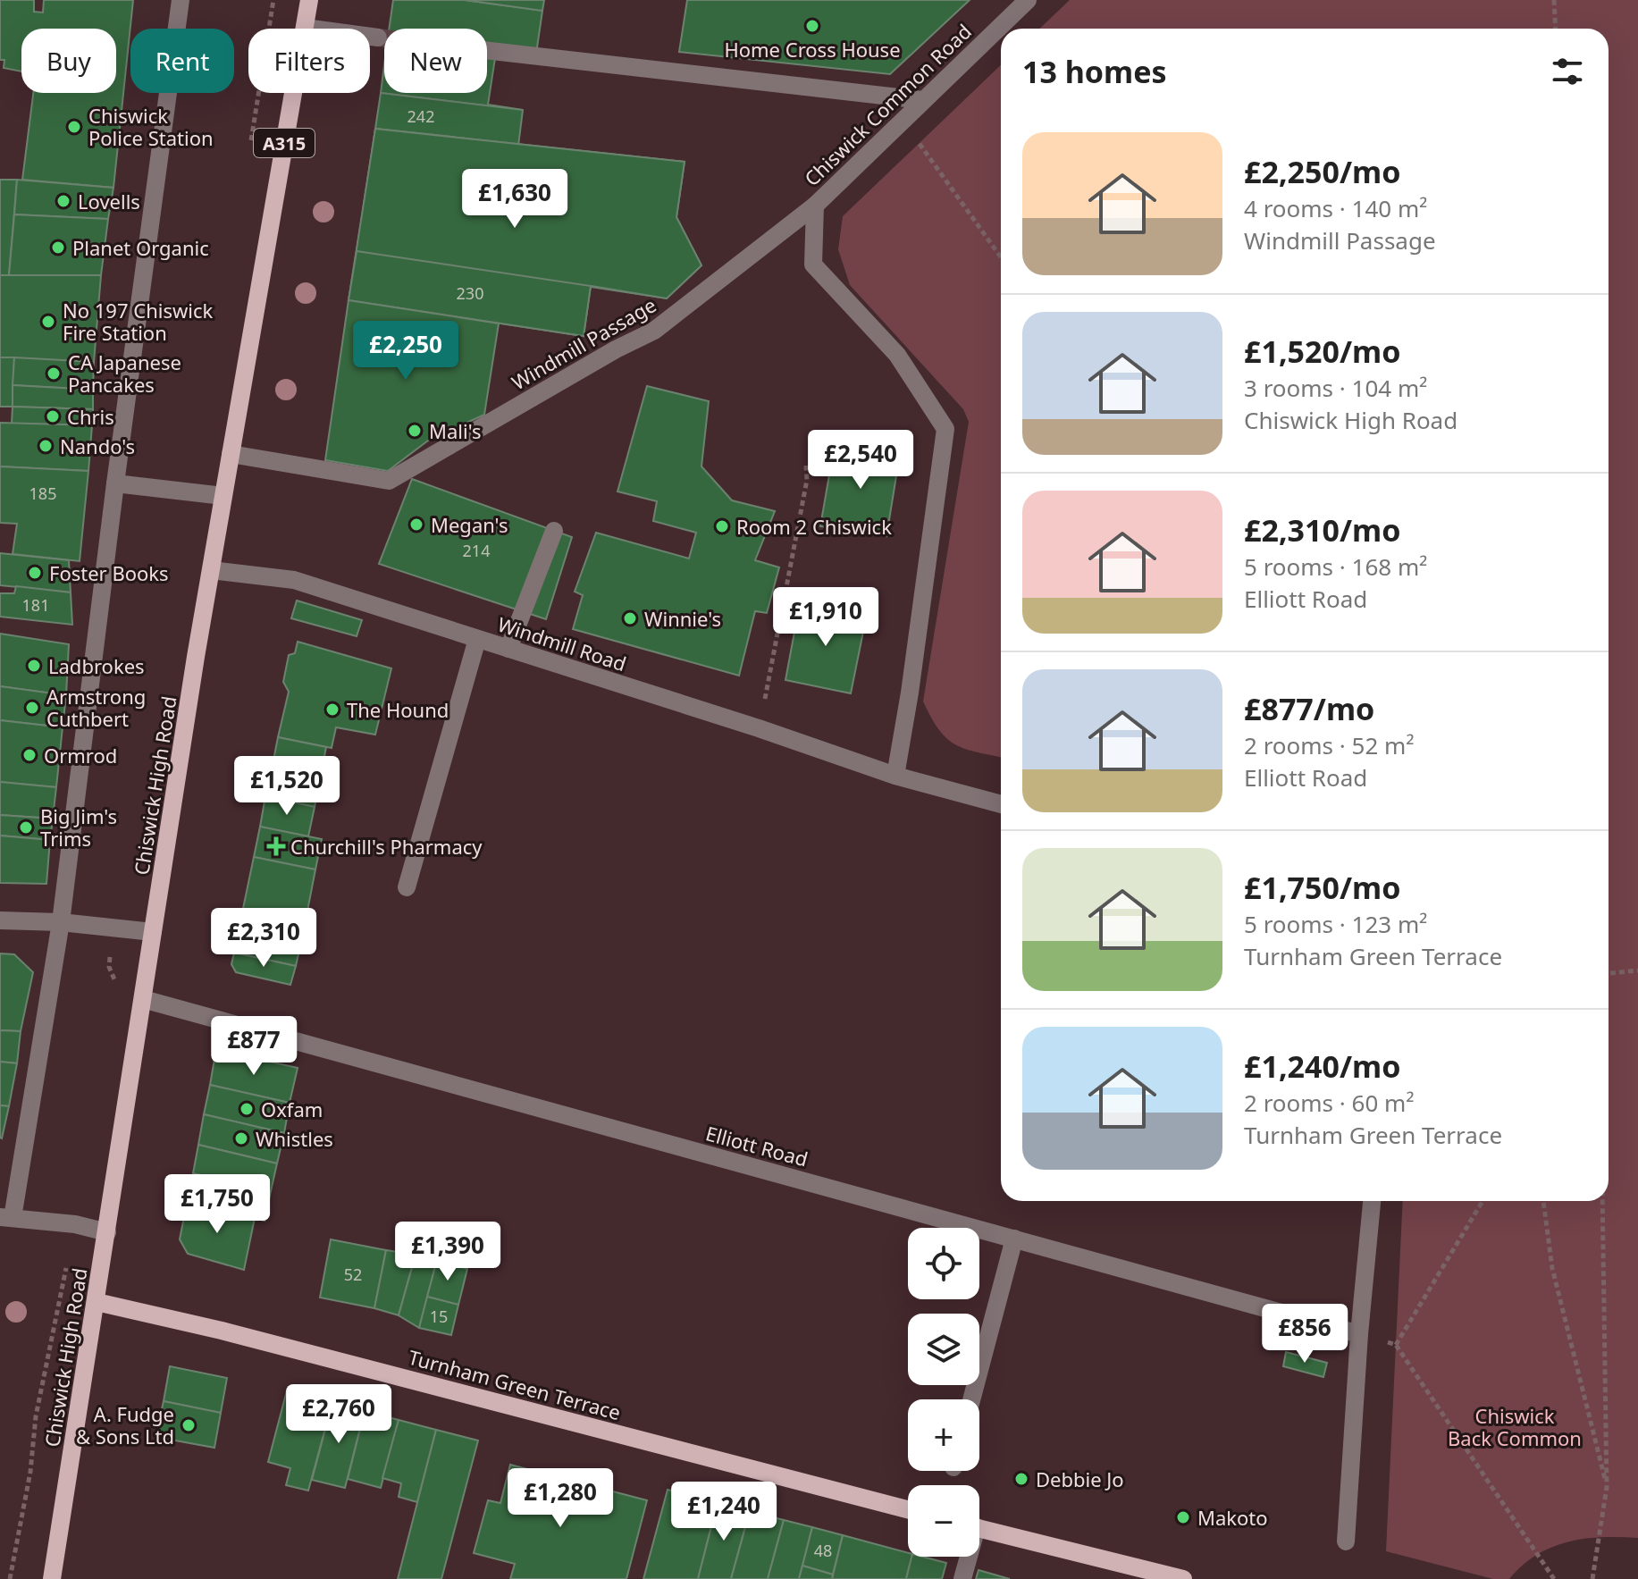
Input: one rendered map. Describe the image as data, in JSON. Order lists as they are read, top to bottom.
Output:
{
  "streets": {
    "main road": ["A315", "Chiswick High Road", "Turnham Green Terrace"],
    "street": [
      "Chiswick Common Road",
      "Windmill Passage",
      "Windmill Road",
      "Elliott Road"
    ]
  },
  "crossings": [
    ["Chiswick Common Road", "Windmill Passage"],
    ["Chiswick Common Road", "Windmill Road"],
    ["Windmill Passage", "Chiswick High Road"],
    ["Windmill Road", "Chiswick High Road"],
    ["Chiswick High Road", "Elliott Road"],
    ["Chiswick High Road", "Turnham Green Terrace"]
  ],
  "parks": ["Chiswick Back Common"],
  "places": {
    "other": [
      "Home Cross House",
      "Chiswick Police Station",
      "Lovells",
      "Planet Organic",
      "No 197 Chiswick Fire Station",
      "CA Japanese Pancakes",
      "Chris",
      "Mali's",
      "Nando's",
      "Megan's",
      "Room 2 Chiswick",
      "Foster Books",
      "Winnie's",
      "Ladbrokes",
      "Armstrong Cuthbert",
      "The Hound",
      "Ormrod",
      "Big Jim's Trims",
      "Oxfam",
      "Whistles",
      "A. Fudge & Sons Ltd",
      "Debbie Jo",
      "Makoto"
    ],
    "health": ["Churchill's Pharmacy"]
  },
  "house_numbers": [
    "242",
    "230",
    "185",
    "214",
    "181",
    "52",
    "15",
    "48"
  ],
  "page": {
    "chip": [
      "Buy",
      "Rent",
      "Filters",
      "New"
    ],
    "heading": "13 homes",
    "list": [
      {
        "name": "£2,250/mo",
        "note": "4 rooms · 140 m² · Windmill Passage"
      },
      {
        "name": "£1,520/mo",
        "note": "3 rooms · 104 m² · Chiswick High Road"
      },
      {
        "name": "£2,310/mo",
        "note": "5 rooms · 168 m² · Elliott Road"
      },
      {
        "name": "£877/mo",
        "note": "2 rooms · 52 m² · Elliott Road"
      },
      {
        "name": "£1,750/mo",
        "note": "5 rooms · 123 m² · Turnham Green Terrace"
      },
      {
        "name": "£1,240/mo",
        "note": "2 rooms · 60 m² · Turnham Green Terrace"
      }
    ],
    "price": [
      "£1,630",
      "£2,250",
      "£2,540",
      "£1,910",
      "£1,520",
      "£2,310",
      "£877",
      "£1,750",
      "£1,390",
      "£856",
      "£2,760",
      "£1,280",
      "£1,240"
    ],
    "map_buttons": ["+", "−"]
  }
}
